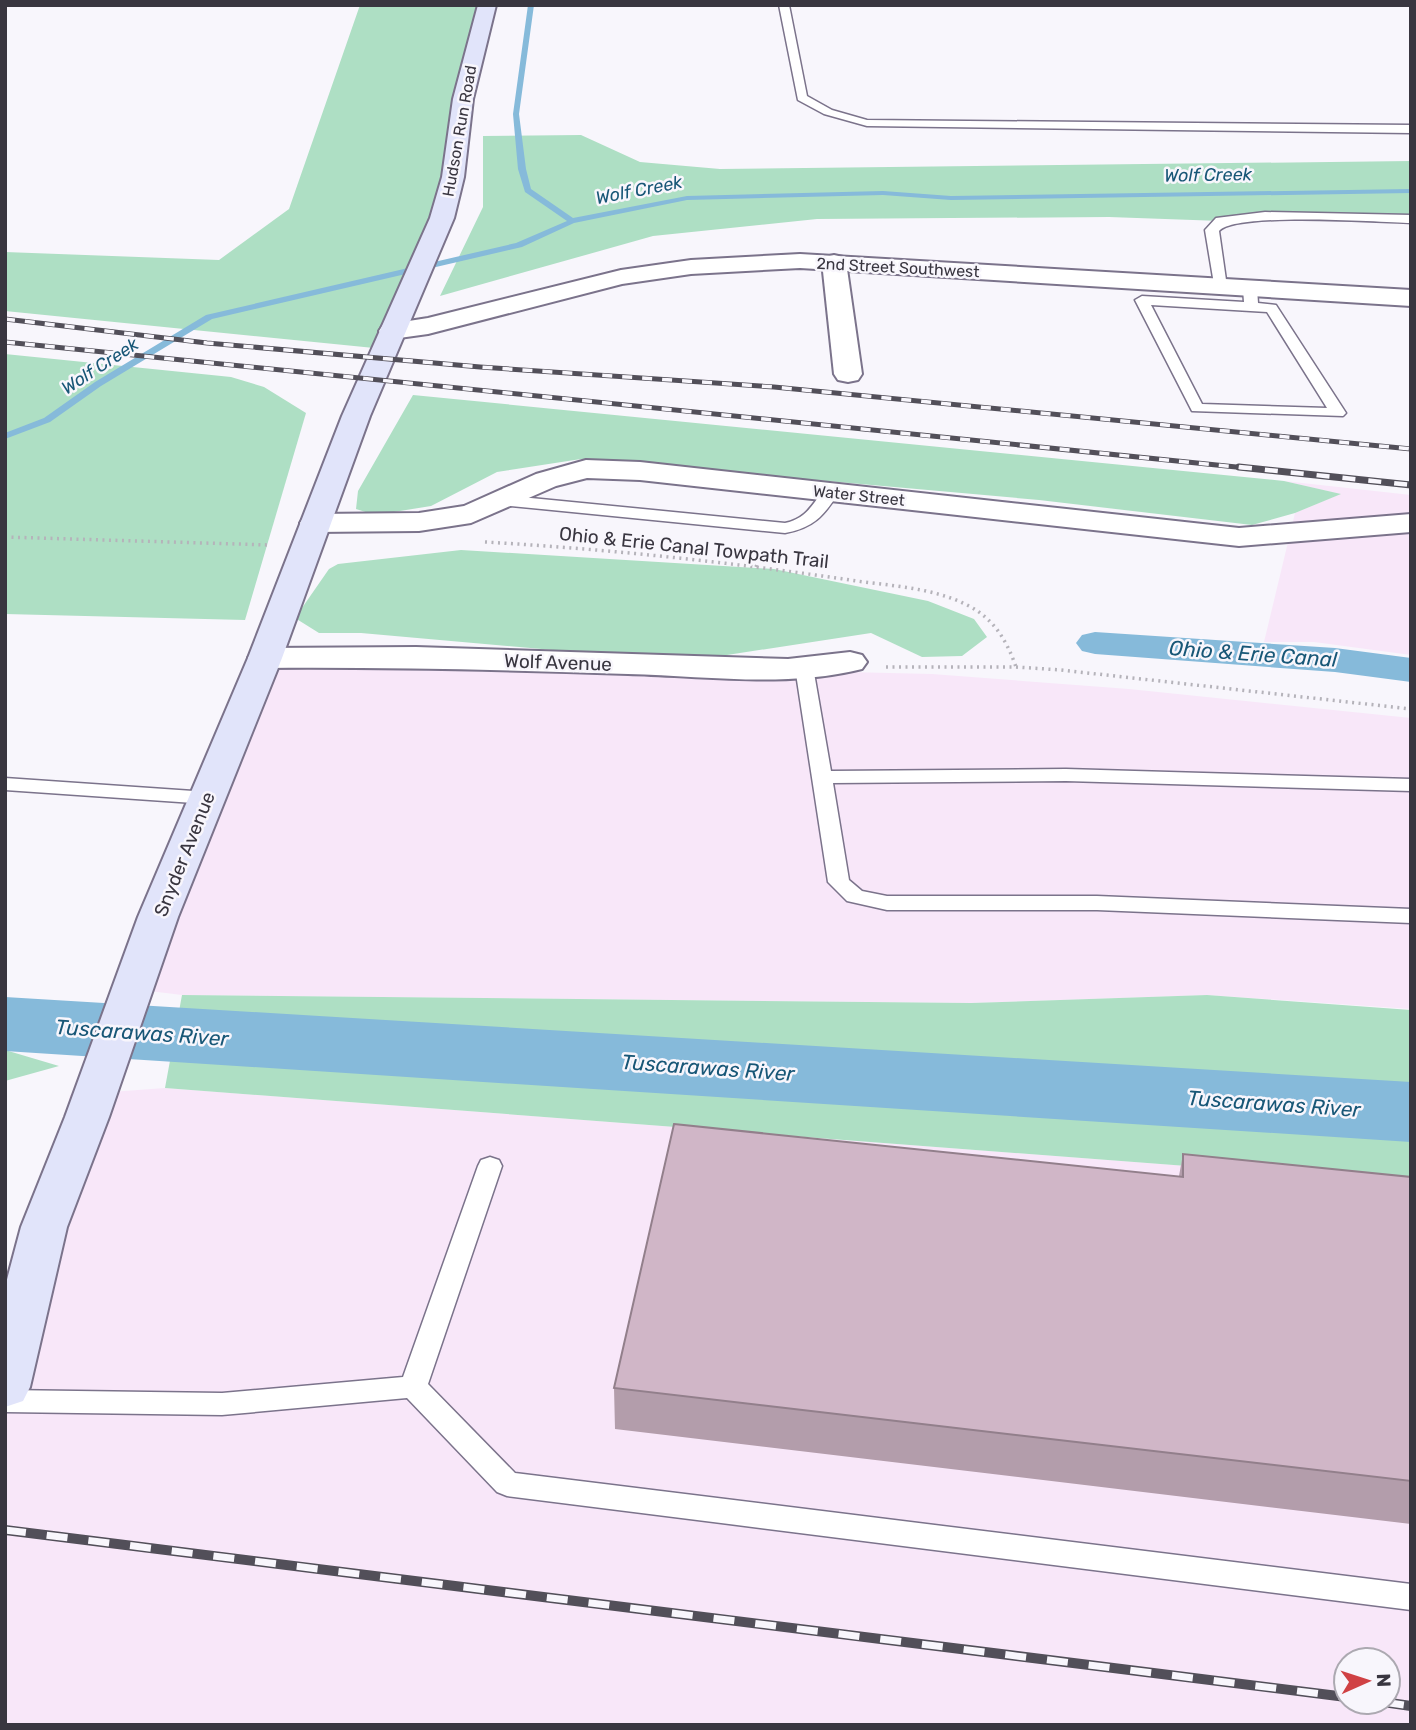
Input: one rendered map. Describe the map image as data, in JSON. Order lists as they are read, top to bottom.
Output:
{
  "streets": {
    "main road": ["Hudson Run Road", "Snyder Avenue"],
    "street": ["2nd Street Southwest", "Water Street", "Wolf Avenue"],
    "path": ["Ohio & Erie Canal Towpath Trail"]
  },
  "crossings": [
    ["Hudson Run Road", "2nd Street Southwest"],
    ["Hudson Run Road", "Snyder Avenue"],
    ["2nd Street Southwest", "Snyder Avenue"],
    ["Water Street", "Snyder Avenue"],
    ["Wolf Avenue", "Snyder Avenue"]
  ],
  "water": ["Wolf Creek", "Ohio & Erie Canal", "Tuscarawas River"],
  "north": "right"
}
